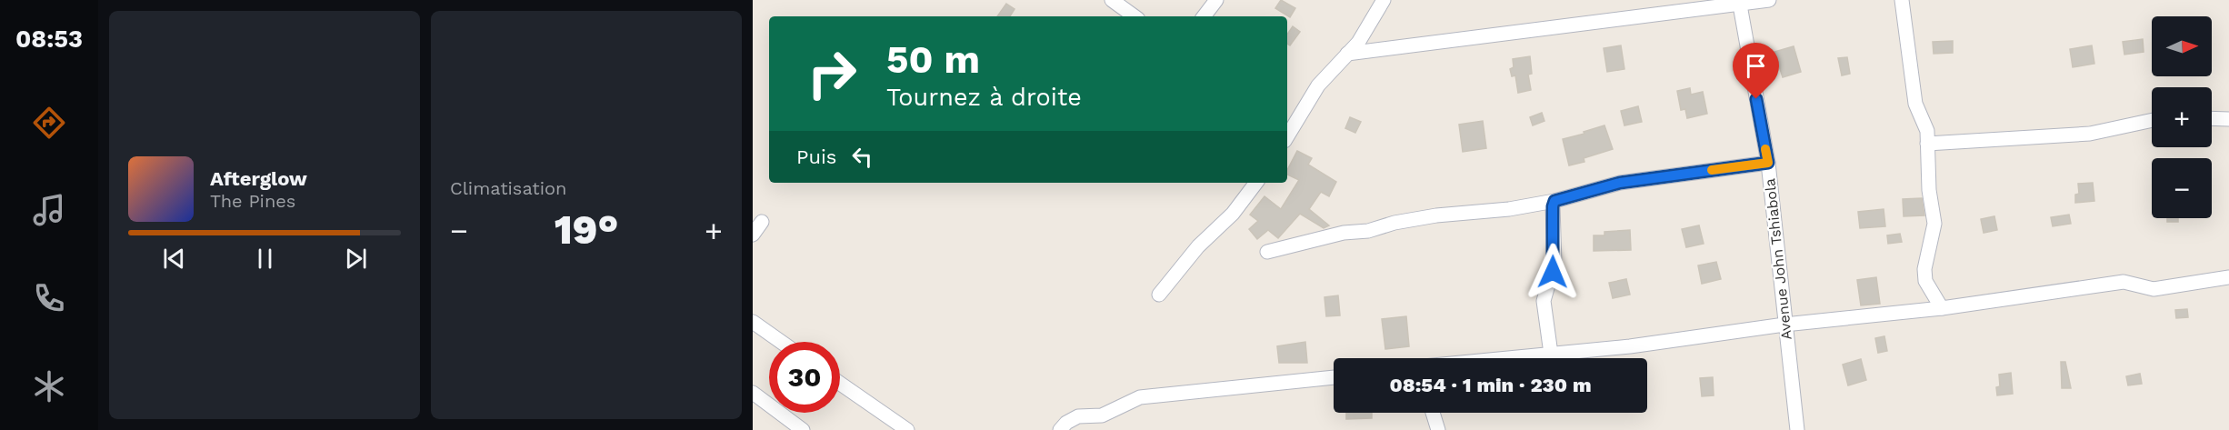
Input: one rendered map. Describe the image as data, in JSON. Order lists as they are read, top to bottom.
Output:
{
  "streets": {
    "street": ["Avenue John Tshiabola"]
  },
  "north": "right",
  "page": {
    "tabs": "08:53",
    "tile": "Climatisation",
    "map_buttons": ["+", "−"],
    "turn": ["50 m", "Tournez à droite"],
    "then": "Puis",
    "song": ["Afterglow", "The Pines"],
    "heat": ["−", "19°", "+"],
    "limit": "30",
    "trip": "08:54 · 1 min · 230 m"
  }
}
